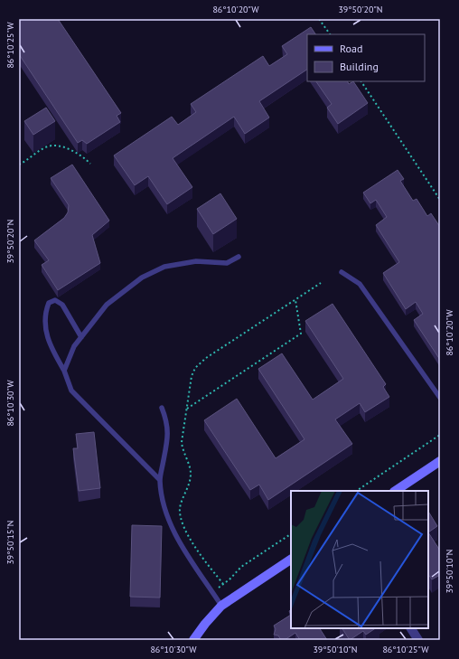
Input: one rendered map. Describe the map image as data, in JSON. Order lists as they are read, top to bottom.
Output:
{
  "legend": ["Road", "Building"],
  "coordinates": [
    "86°10'20\"W",
    "39°50'20\"N",
    "86°10'25\"W",
    "86°10'30\"W",
    "39°50'15\"N",
    "39°50'10\"N"
  ]
}
